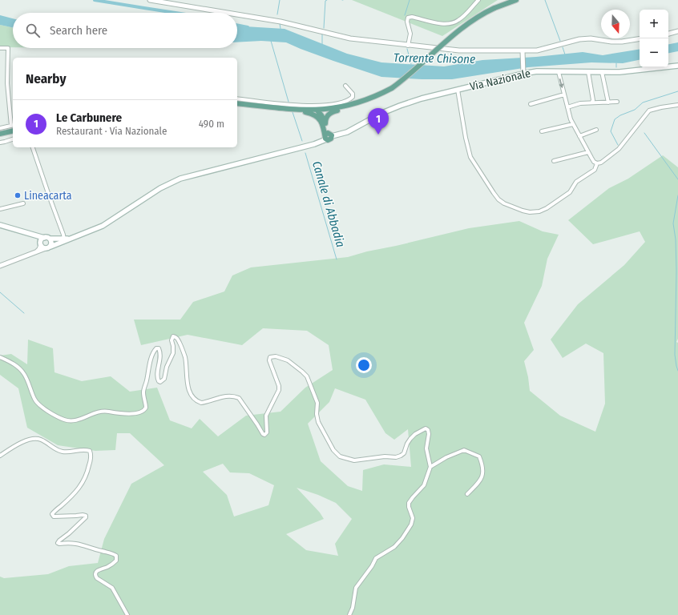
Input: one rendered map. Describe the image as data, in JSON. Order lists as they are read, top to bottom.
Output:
{
  "streets": {
    "main road": ["Via Nazionale"]
  },
  "water": ["Torrente Chisone", "Canale di Abbadia"],
  "places": ["Lineacarta"],
  "north": "bottom",
  "page": {
    "map_buttons": ["+", "−"],
    "search": "Search here",
    "heading": "Nearby",
    "list": [
      {
        "mark": "1",
        "name": "Le Carbunere",
        "note": "Restaurant · Via Nazionale",
        "value": "490 m"
      }
    ],
    "pins": "1"
  }
}
